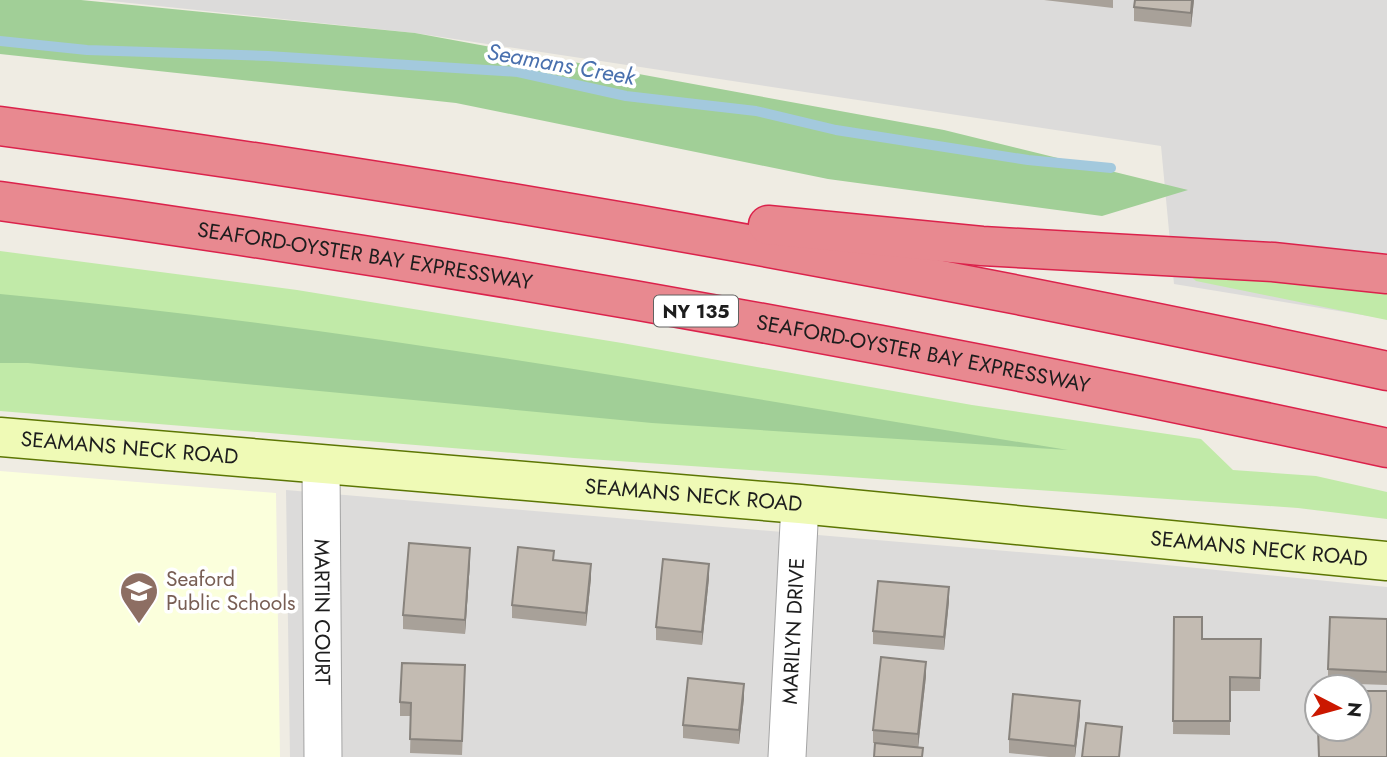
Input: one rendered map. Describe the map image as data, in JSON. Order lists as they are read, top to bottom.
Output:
{
  "streets": {
    "highway": ["SEAFORD-OYSTER BAY EXPRESSWAY", "NY 135"],
    "street": ["SEAMANS NECK ROAD", "MARTIN COURT", "MARILYN DRIVE"]
  },
  "crossings": [
    ["SEAMANS NECK ROAD", "MARTIN COURT"],
    ["SEAMANS NECK ROAD", "MARILYN DRIVE"]
  ],
  "water": ["Seamans Creek"],
  "places": {
    "school or university": ["Seaford Public Schools"]
  },
  "north": "right"
}
